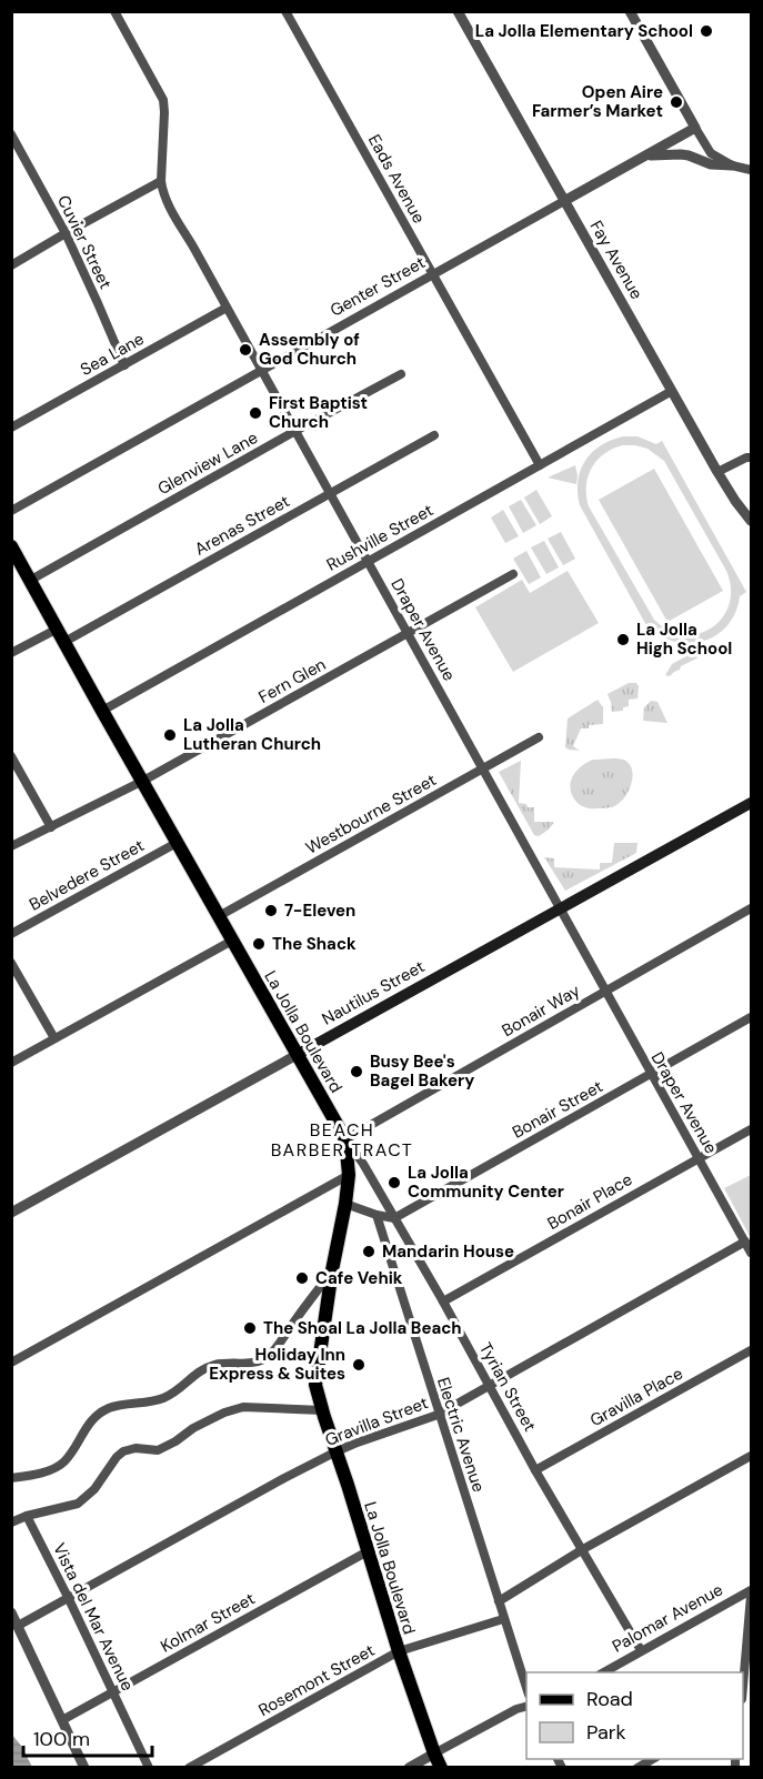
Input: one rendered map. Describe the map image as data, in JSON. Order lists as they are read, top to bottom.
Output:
{
  "streets": {
    "main road": ["Nautilus Street", "La Jolla Boulevard"],
    "street": [
      "Eads Avenue",
      "Cuvier Street",
      "Fay Avenue",
      "Genter Street",
      "Sea Lane",
      "Glenview Lane",
      "Arenas Street",
      "Rushville Street",
      "Draper Avenue",
      "Fern Glen",
      "Westbourne Street",
      "Belvedere Street",
      "Bonair Way",
      "Bonair Street",
      "Bonair Place",
      "Tyrian Street",
      "Gravilla Place",
      "Gravilla Street",
      "Electric Avenue",
      "Vista del Mar Avenue",
      "Palomar Avenue",
      "Kolmar Street",
      "Rosemont Street"
    ]
  },
  "crossings": [
    ["Eads Avenue", "Genter Street"],
    ["Eads Avenue", "Rushville Street"],
    ["Cuvier Street", "Sea Lane"],
    ["Fay Avenue", "Genter Street"],
    ["Fay Avenue", "Rushville Street"],
    ["Genter Street", "Draper Avenue"],
    ["Sea Lane", "Draper Avenue"],
    ["Glenview Lane", "Draper Avenue"],
    ["Glenview Lane", "La Jolla Boulevard"],
    ["Arenas Street", "Draper Avenue"],
    ["Arenas Street", "La Jolla Boulevard"],
    ["Rushville Street", "Draper Avenue"],
    ["Rushville Street", "La Jolla Boulevard"],
    ["Draper Avenue", "Fern Glen"],
    ["Draper Avenue", "Westbourne Street"],
    ["Draper Avenue", "Nautilus Street"],
    ["Draper Avenue", "Bonair Way"],
    ["Draper Avenue", "Bonair Street"],
    ["Draper Avenue", "Bonair Place"],
    ["Draper Avenue", "Gravilla Street"],
    ["Fern Glen", "La Jolla Boulevard"],
    ["Westbourne Street", "La Jolla Boulevard"],
    ["Belvedere Street", "La Jolla Boulevard"],
    ["Nautilus Street", "La Jolla Boulevard"],
    ["Bonair Way", "La Jolla Boulevard"],
    ["Bonair Way", "Tyrian Street"],
    ["La Jolla Boulevard", "Tyrian Street"],
    ["La Jolla Boulevard", "Gravilla Street"],
    ["La Jolla Boulevard", "Kolmar Street"],
    ["La Jolla Boulevard", "Rosemont Street"],
    ["Bonair Street", "Tyrian Street"],
    ["Bonair Place", "Tyrian Street"],
    ["Tyrian Street", "Gravilla Place"],
    ["Tyrian Street", "Gravilla Street"],
    ["Tyrian Street", "Palomar Avenue"],
    ["Gravilla Street", "Electric Avenue"],
    ["Gravilla Street", "Vista del Mar Avenue"],
    ["Electric Avenue", "Rosemont Street"],
    ["Vista del Mar Avenue", "Kolmar Street"]
  ],
  "districts": ["BEACH BARBER TRACT"],
  "places": [
    "La Jolla Elementary School",
    "Open Aire Farmer’s Market",
    "Assembly of God Church",
    "First Baptist Church",
    "La Jolla High School",
    "La Jolla Lutheran Church",
    "7-Eleven",
    "The Shack",
    "Busy Bee's Bagel Bakery",
    "La Jolla Community Center",
    "Mandarin House",
    "Cafe Vehik",
    "The Shoal La Jolla Beach",
    "Holiday Inn Express & Suites"
  ],
  "legend": ["Road", "Park"],
  "scale_bar": "100 m"
}
